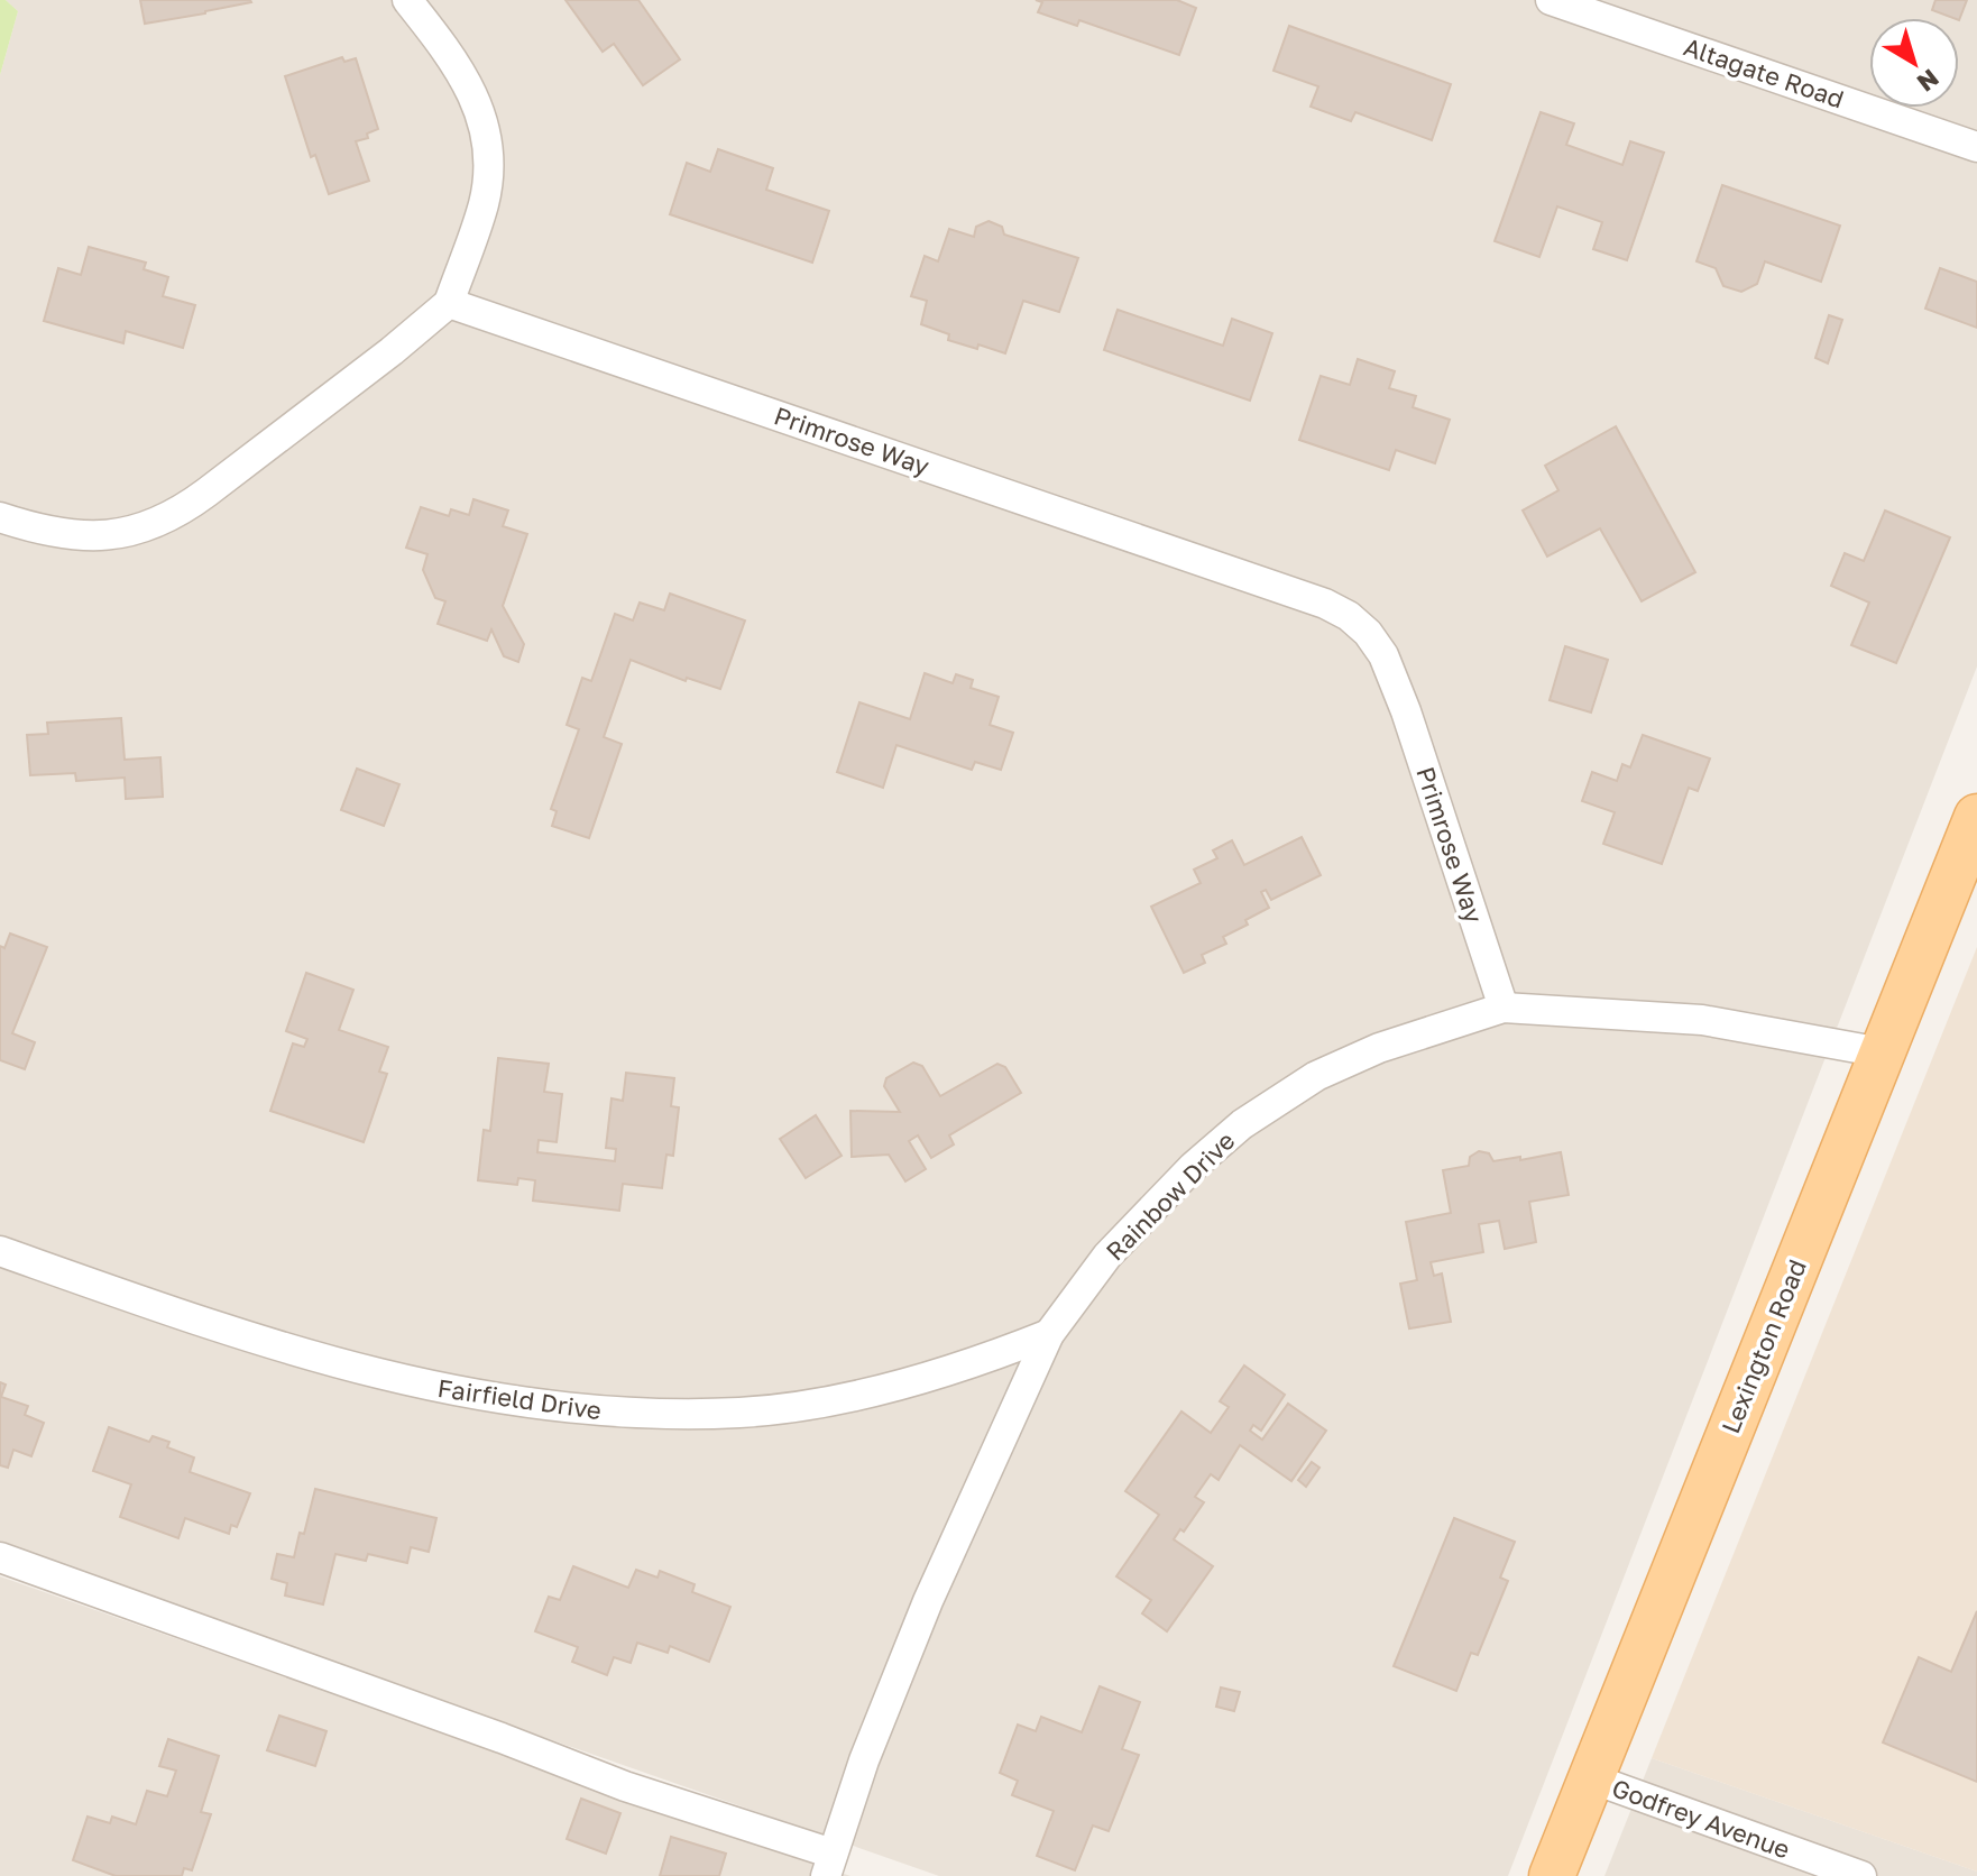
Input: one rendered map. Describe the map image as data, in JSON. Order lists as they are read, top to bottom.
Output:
{
  "streets": {
    "main road": ["Lexington Road"],
    "street": [
      "Altagate Road",
      "Primrose Way",
      "Rainbow Drive",
      "Fairfield Drive",
      "Godfrey Avenue"
    ]
  },
  "crossings": [
    ["Primrose Way", "Rainbow Drive"],
    ["Rainbow Drive", "Lexington Road"],
    ["Rainbow Drive", "Fairfield Drive"],
    ["Lexington Road", "Godfrey Avenue"]
  ],
  "north": "bottom right"
}
